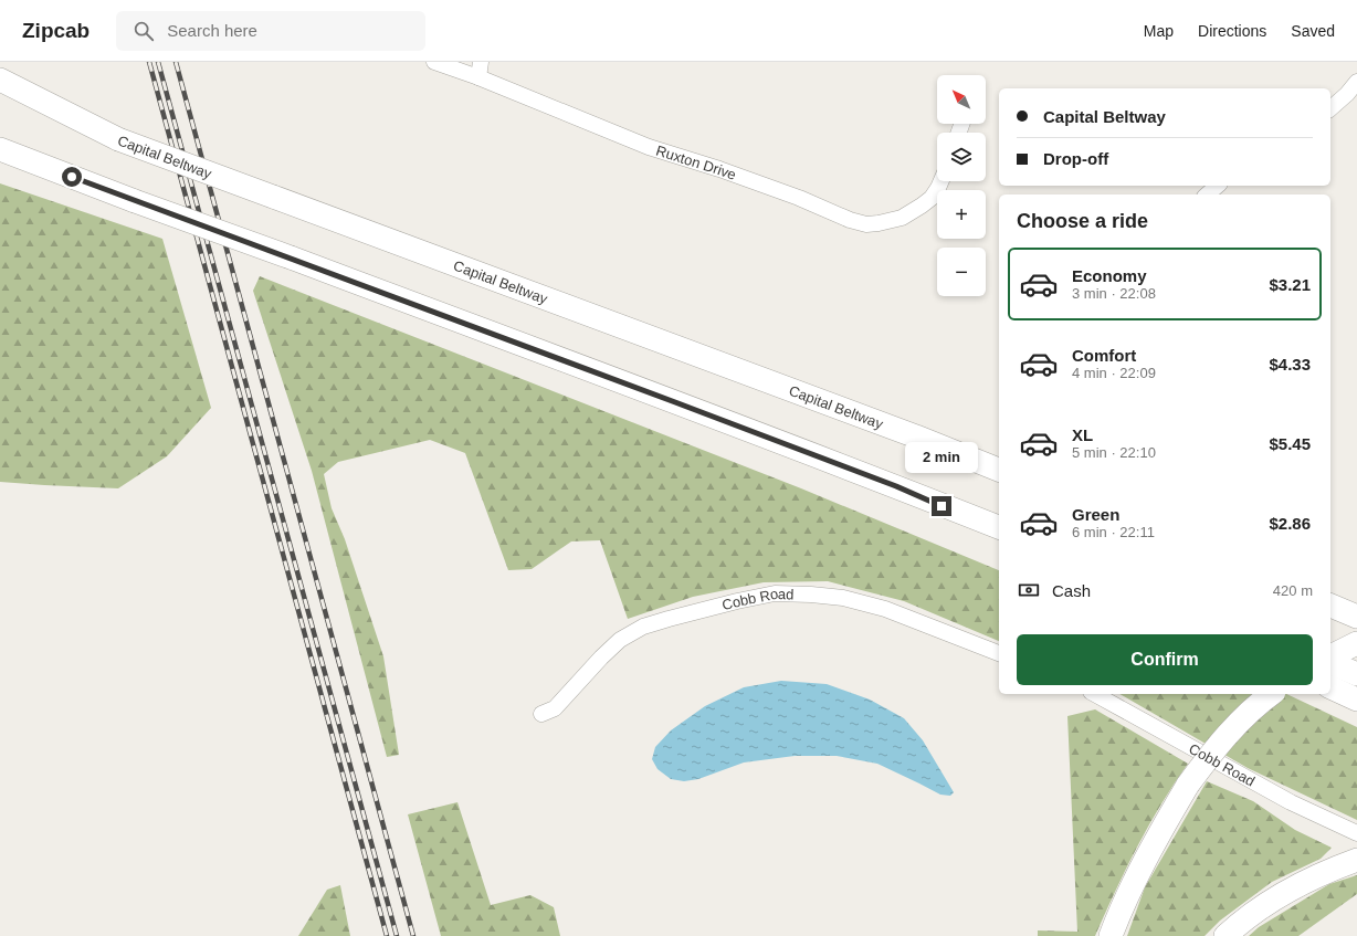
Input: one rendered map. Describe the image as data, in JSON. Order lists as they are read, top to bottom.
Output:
{
  "streets": {
    "highway": ["Capital Beltway"],
    "street": ["Ruxton Drive", "Cobb Road"]
  },
  "north": "top left",
  "page": {
    "header": "Zipcab",
    "search": "Search here",
    "nav": ["Map", "Directions", "Saved"],
    "map_buttons": ["+", "−"],
    "banner": ["Capital Beltway", "Drop-off"],
    "heading": "Choose a ride",
    "list": [
      {
        "name": "Economy",
        "note": "3 min · 22:08",
        "value": "$3.21"
      },
      {
        "name": "Comfort",
        "note": "4 min · 22:09",
        "value": "$4.33"
      },
      {
        "name": "XL",
        "note": "5 min · 22:10",
        "value": "$5.45"
      },
      {
        "name": "Green",
        "note": "6 min · 22:11",
        "value": "$2.86"
      }
    ],
    "bubble": "2 min",
    "pay": ["Cash", "420 m"],
    "buttons": "Confirm"
  }
}
